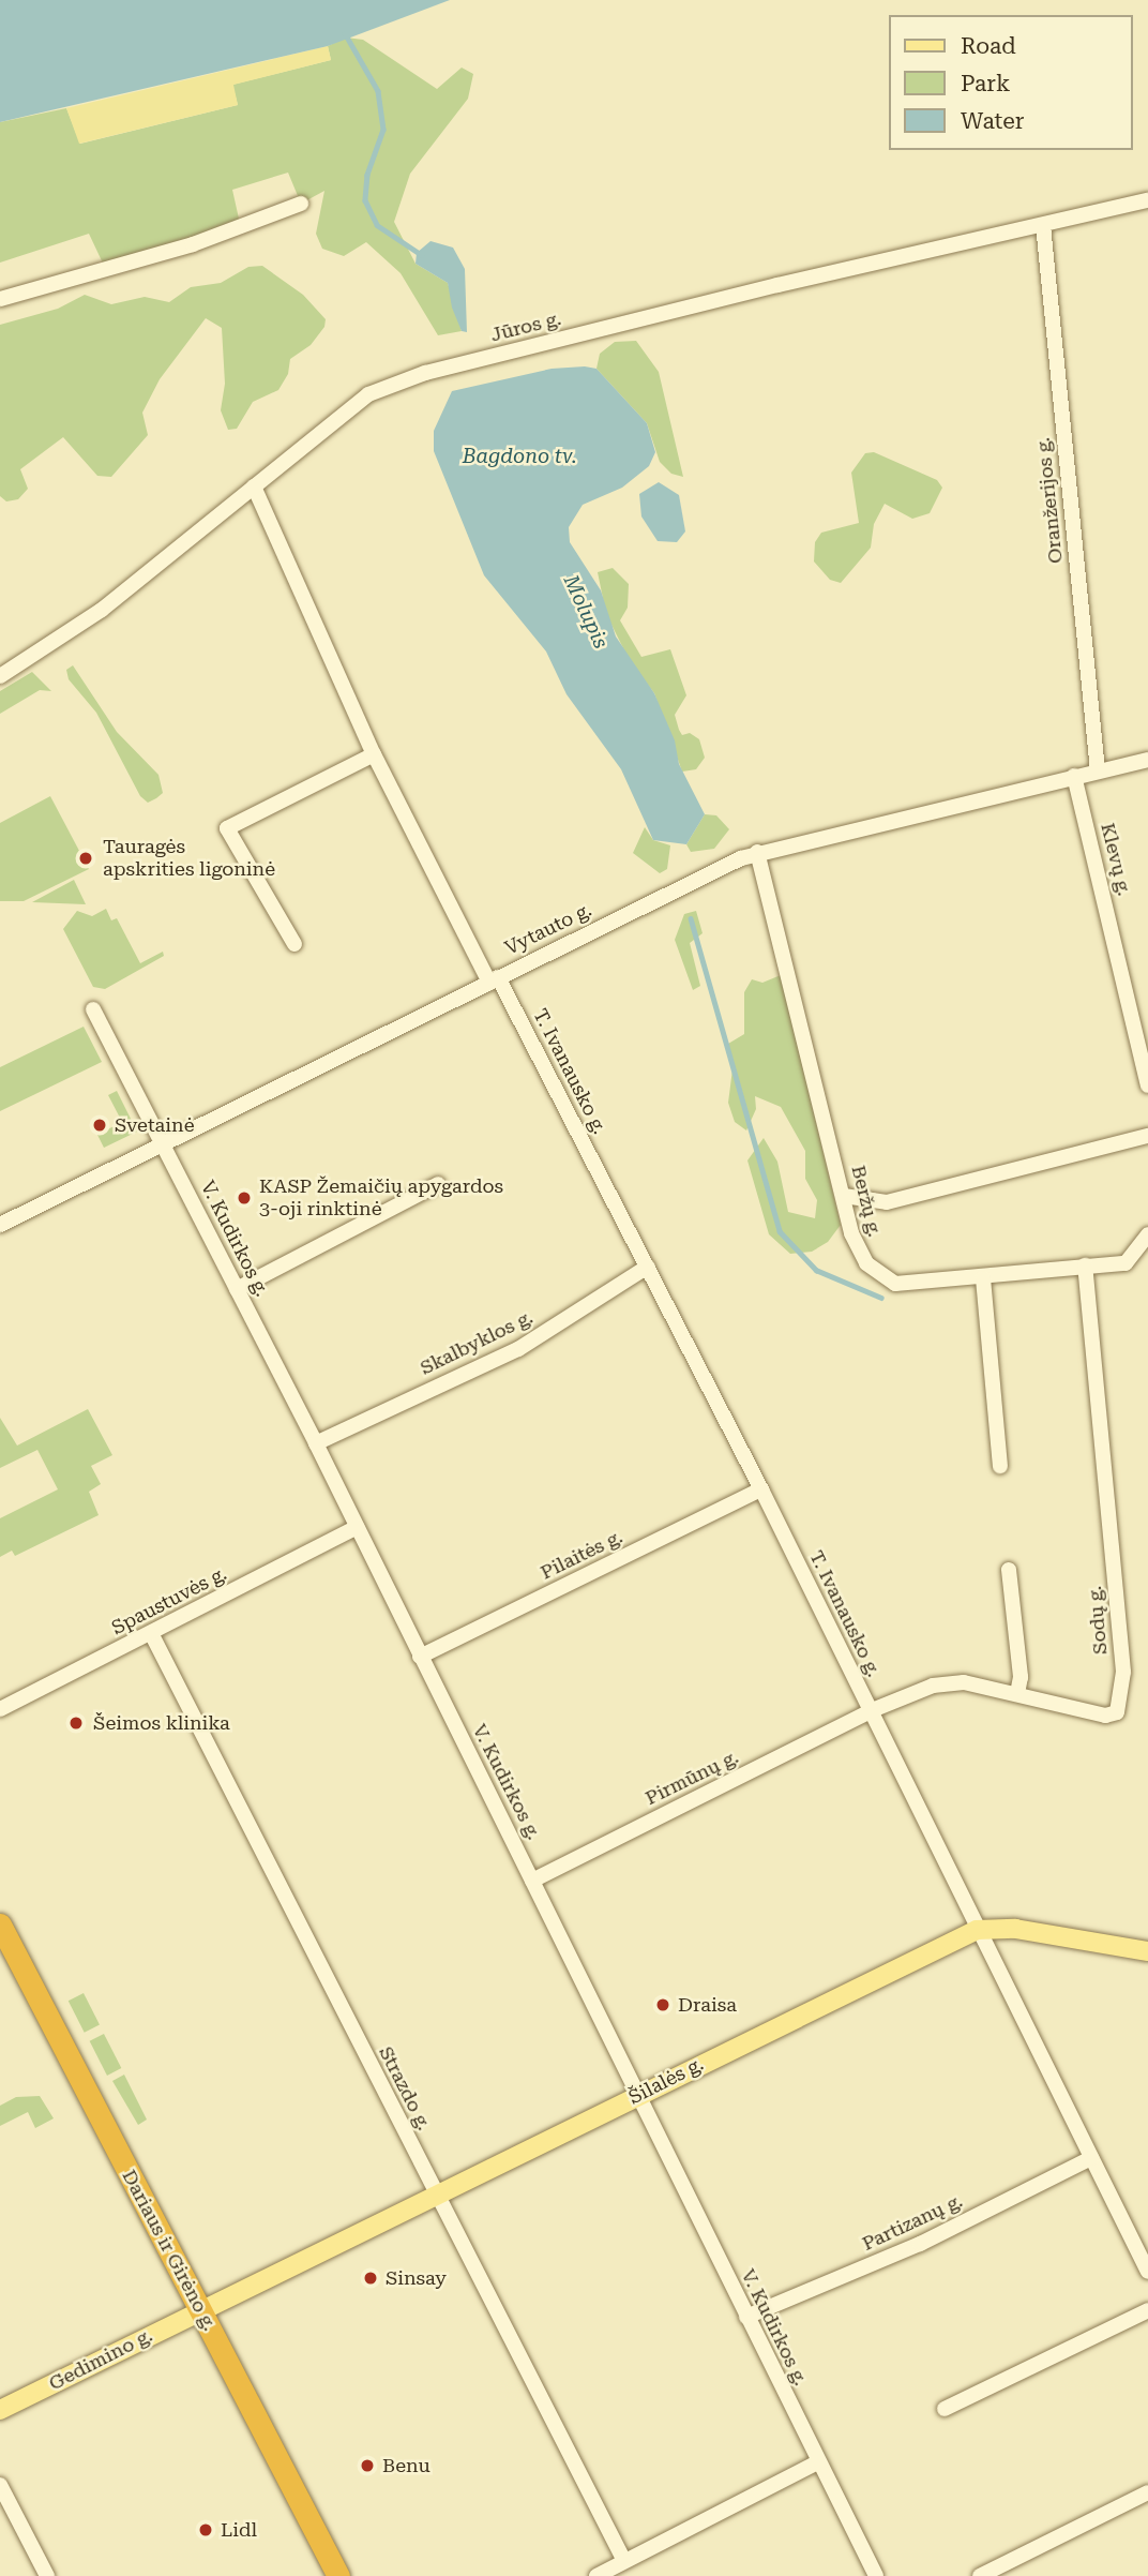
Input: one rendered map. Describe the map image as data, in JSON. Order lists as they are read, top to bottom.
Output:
{
  "streets": {
    "highway": ["Dariaus ir Girėno g."],
    "main road": ["Šilalės g.", "Gedimino g."],
    "street": [
      "Jūros g.",
      "Oranžerijos g.",
      "Klevų g.",
      "Vytauto g.",
      "T. Ivanausko g.",
      "Beržų g.",
      "V. Kudirkos g.",
      "Skalbyklos g.",
      "Pilaitės g.",
      "Spaustuvės g.",
      "Sodų g.",
      "Pirmūnų g.",
      "Strazdo g.",
      "Partizanų g."
    ]
  },
  "crossings": [
    ["Jūros g.", "Oranžerijos g."],
    ["Jūros g.", "T. Ivanausko g."],
    ["Oranžerijos g.", "Vytauto g."],
    ["Klevų g.", "Vytauto g."],
    ["Vytauto g.", "T. Ivanausko g."],
    ["Vytauto g.", "Beržų g."],
    ["Vytauto g.", "V. Kudirkos g."],
    ["T. Ivanausko g.", "Skalbyklos g."],
    ["T. Ivanausko g.", "Pilaitės g."],
    ["T. Ivanausko g.", "Sodų g."],
    ["T. Ivanausko g.", "Pirmūnų g."],
    ["T. Ivanausko g.", "Šilalės g."],
    ["T. Ivanausko g.", "Partizanų g."],
    ["Beržų g.", "Sodų g."],
    ["V. Kudirkos g.", "Skalbyklos g."],
    ["V. Kudirkos g.", "Pilaitės g."],
    ["V. Kudirkos g.", "Spaustuvės g."],
    ["V. Kudirkos g.", "Pirmūnų g."],
    ["V. Kudirkos g.", "Šilalės g."],
    ["V. Kudirkos g.", "Partizanų g."],
    ["Spaustuvės g.", "Strazdo g."],
    ["Sodų g.", "Pirmūnų g."],
    ["Šilalės g.", "Strazdo g."],
    ["Šilalės g.", "Dariaus ir Girėno g."],
    ["Šilalės g.", "Gedimino g."],
    ["Dariaus ir Girėno g.", "Gedimino g."]
  ],
  "water": ["Bagdono tv.", "Molupis"],
  "places": [
    "Tauragės apskrities ligoninė",
    "Svetainė",
    "KASP Žemaičių apygardos 3-oji rinktinė",
    "Šeimos klinika",
    "Draisa",
    "Sinsay",
    "Benu",
    "Lidl"
  ],
  "legend": ["Road", "Park", "Water"]
}
